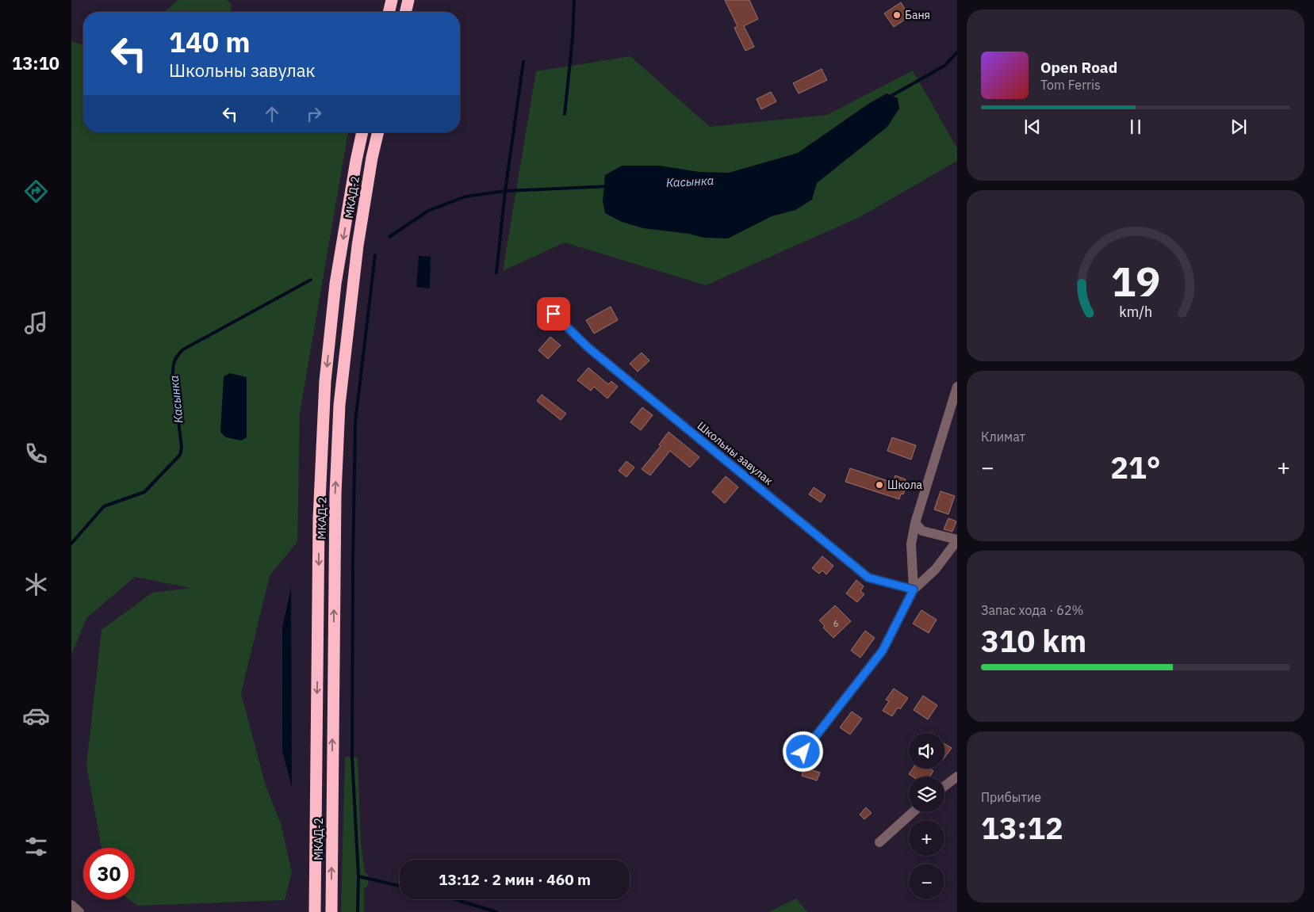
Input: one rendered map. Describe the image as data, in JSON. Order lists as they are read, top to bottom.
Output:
{
  "streets": {
    "highway": ["МКАД-2"],
    "street": ["Школьны завулак"]
  },
  "water": ["Касынка"],
  "places": ["Баня", "Школа"],
  "house_numbers": ["6"],
  "page": {
    "tabs": "13:10",
    "turn": ["140 m", "Школьны завулак"],
    "song": ["Open Road", "Tom Ferris"],
    "tile": [
      "Климат",
      ["Запас хода · 62%", "310 km"],
      ["Прибытие", "13:12"]
    ],
    "heat": ["−", "21°", "+"],
    "map_buttons": ["+", "−"],
    "limit": "30",
    "trip": "13:12 · 2 мин · 460 m",
    "gauge": ["19", "km/h"]
  }
}
